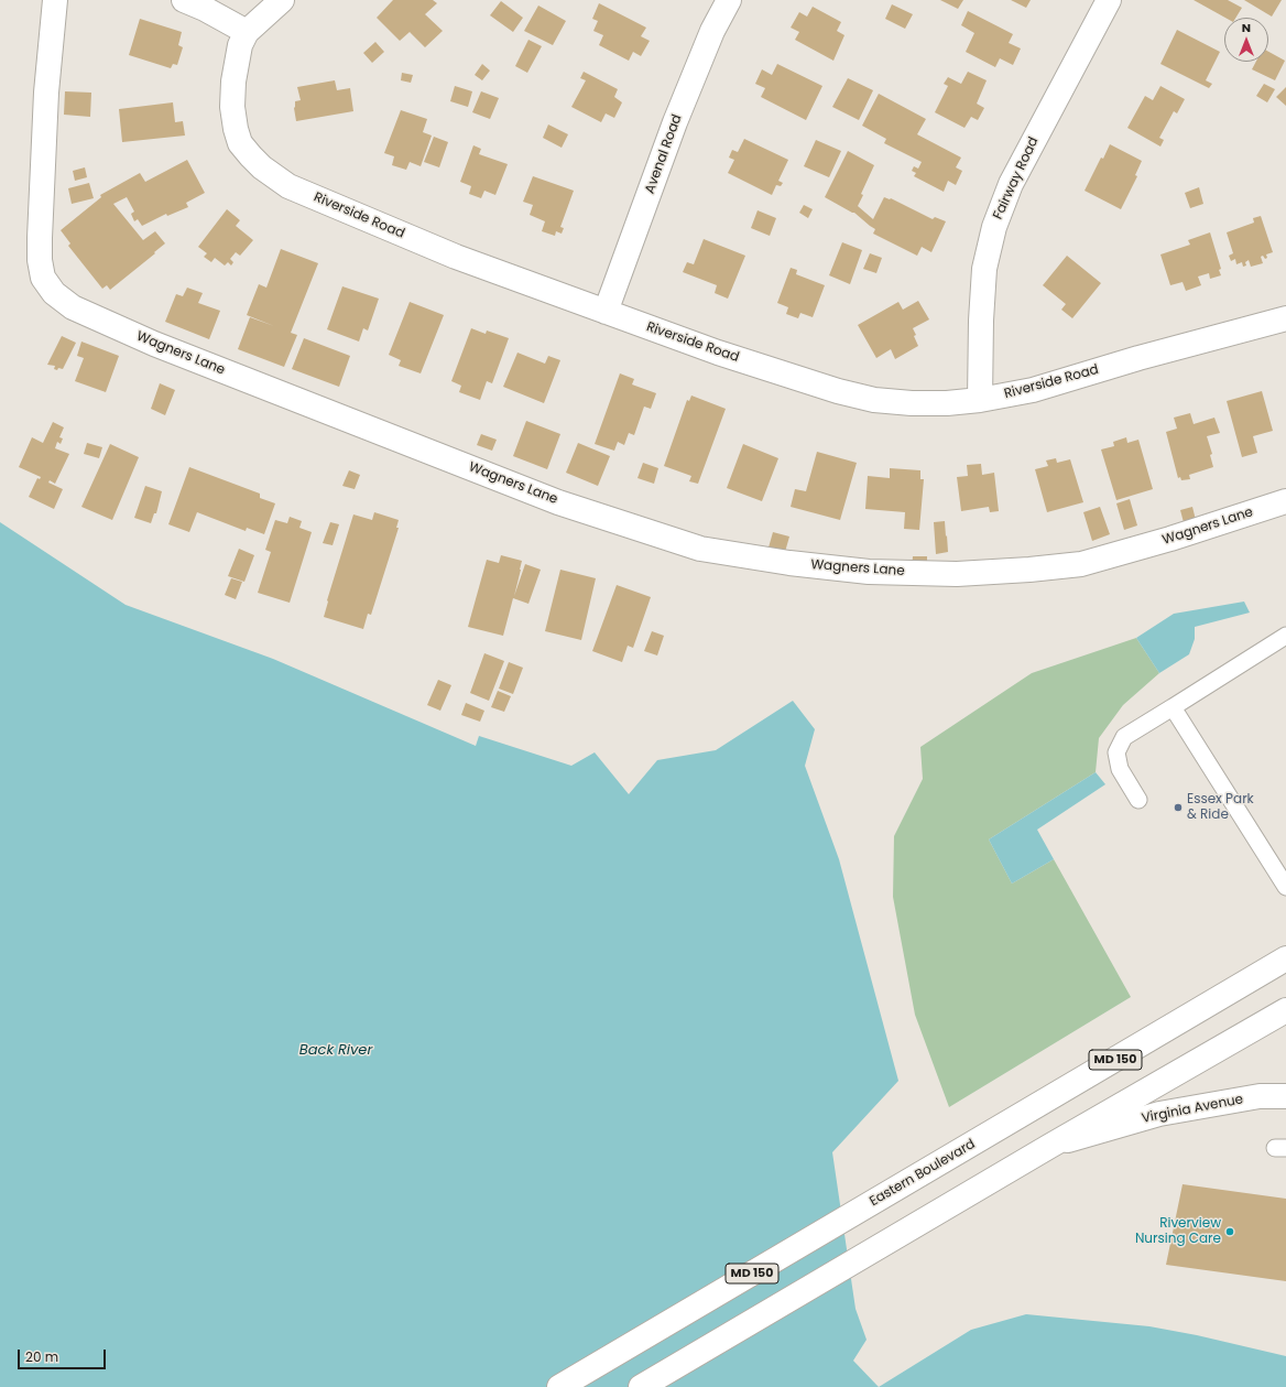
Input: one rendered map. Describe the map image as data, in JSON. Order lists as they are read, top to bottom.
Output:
{
  "streets": {
    "street": [
      "Avenal Road",
      "Fairway Road",
      "Riverside Road",
      "Wagners Lane",
      "MD 150",
      "Virginia Avenue",
      "Eastern Boulevard"
    ]
  },
  "crossings": [
    ["Avenal Road", "Riverside Road"],
    ["Fairway Road", "Riverside Road"],
    ["MD 150", "Virginia Avenue"]
  ],
  "water": ["Back River"],
  "places": ["Essex Park & Ride", "Riverview Nursing Care"],
  "scale_bar": "20 m",
  "north": "top"
}
